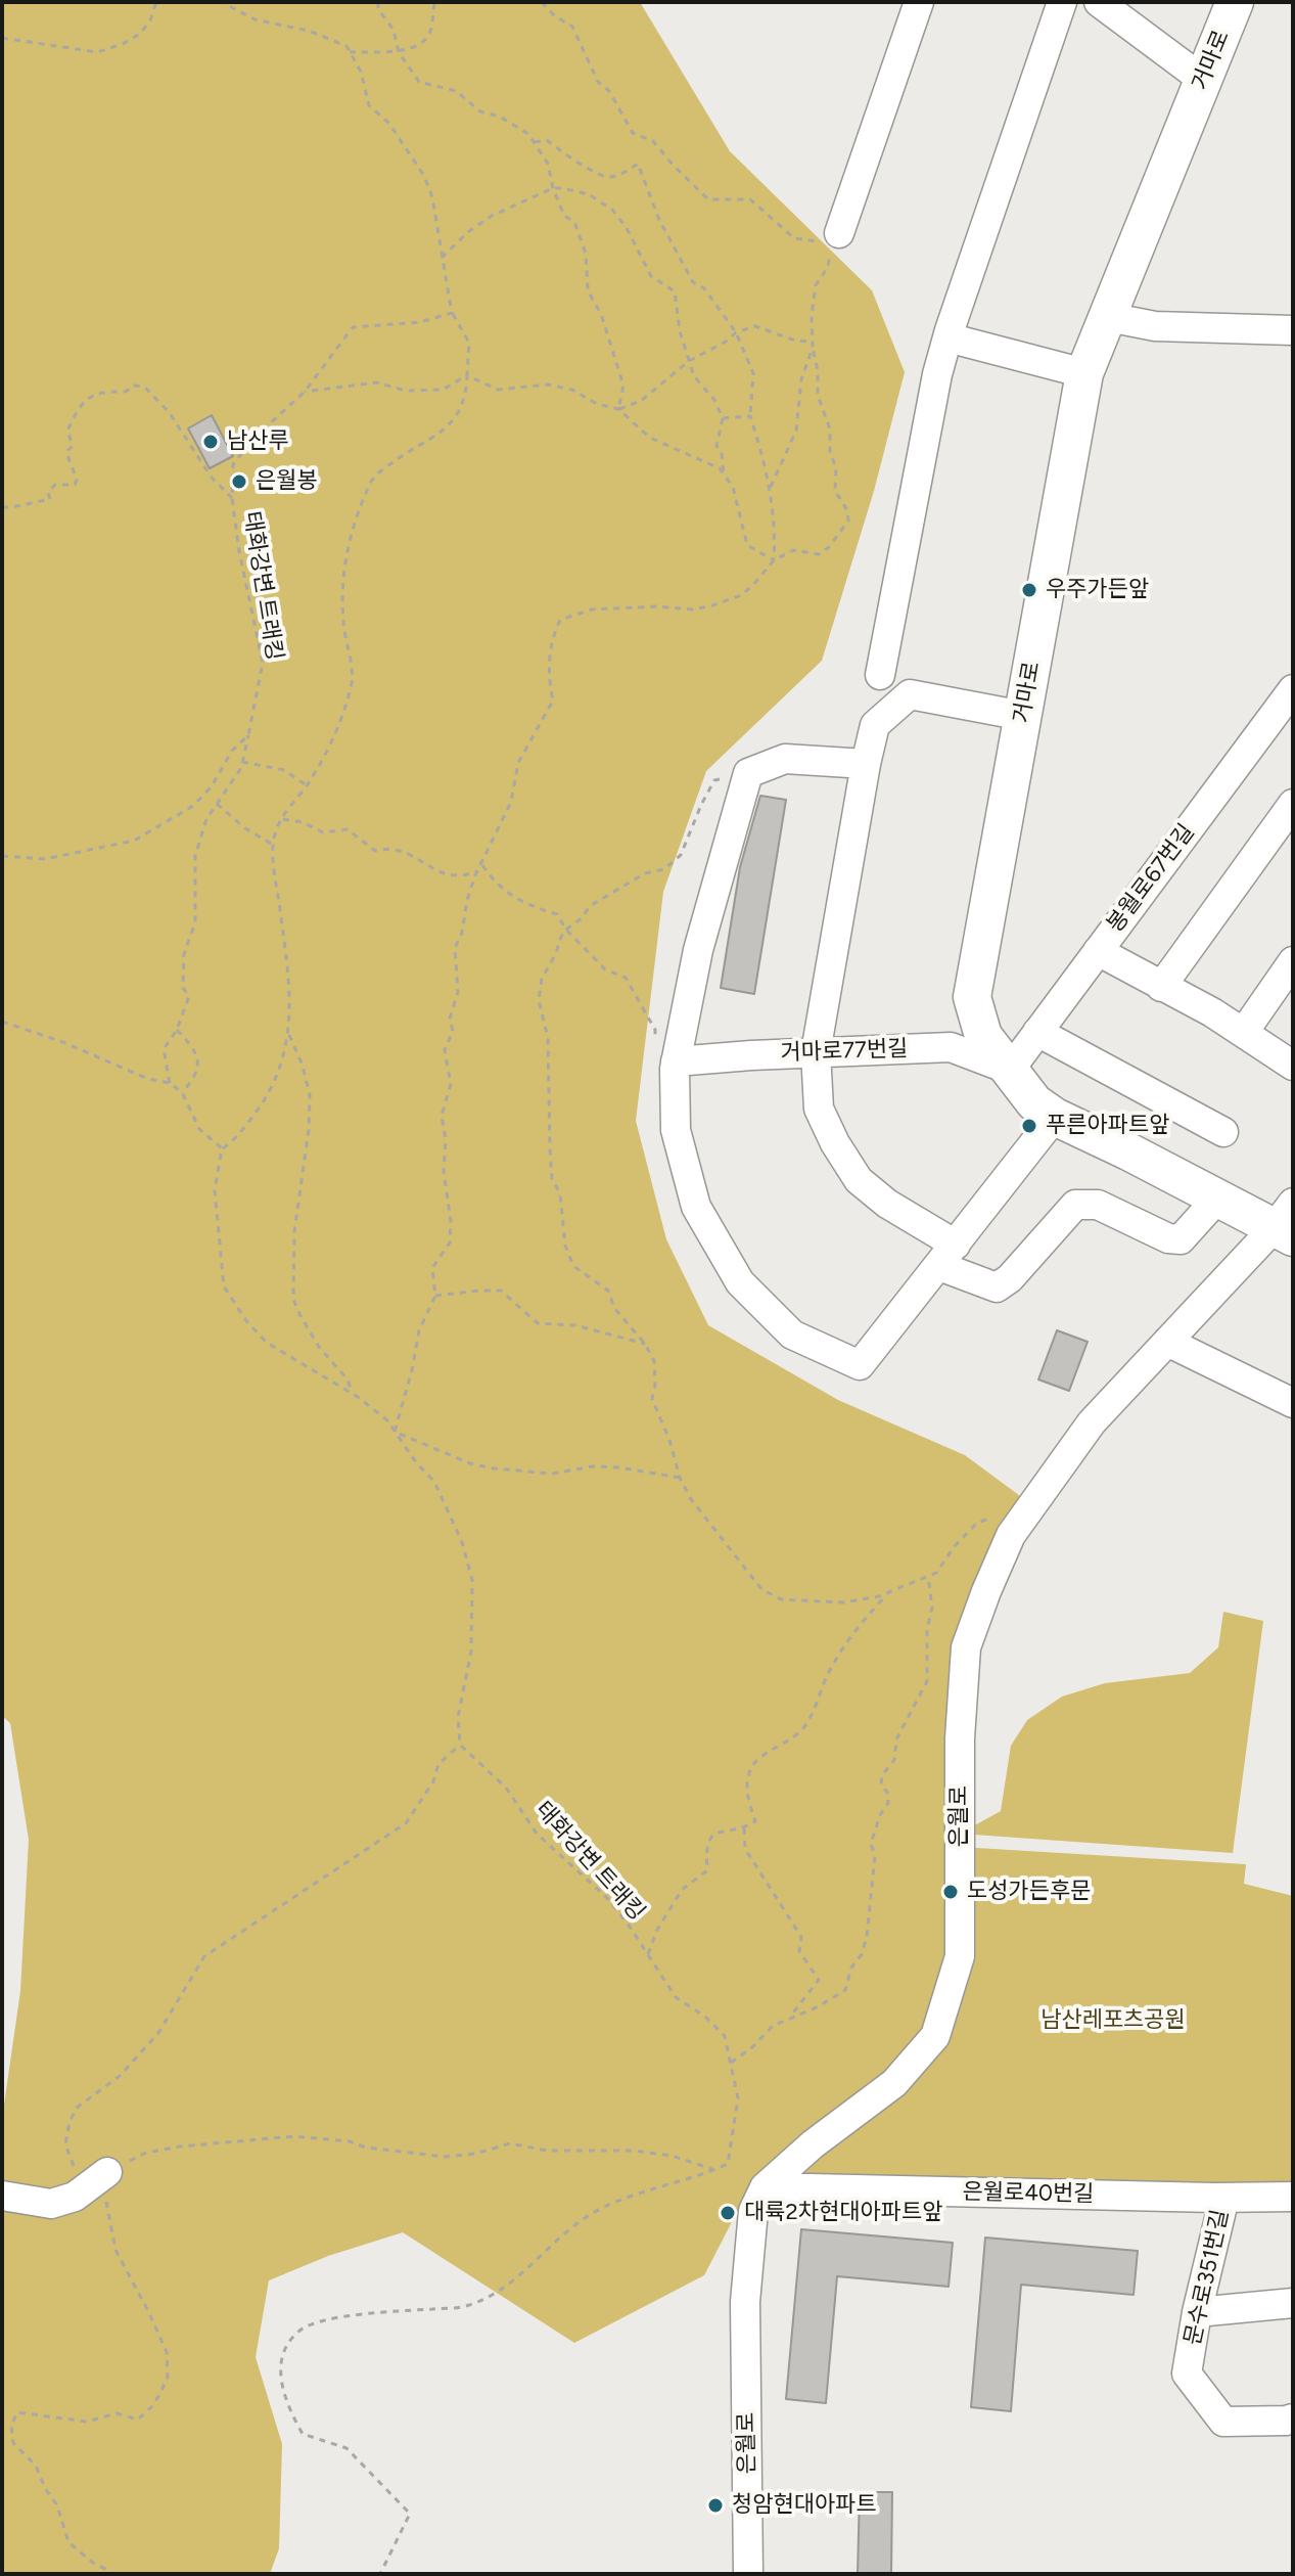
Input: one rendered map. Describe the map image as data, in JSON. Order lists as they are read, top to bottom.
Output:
{
  "streets": {
    "main road": ["거마로"],
    "street": [
      "봉월로67번길",
      "거마로77번길",
      "은월로",
      "은월로40번길",
      "문수로351번길"
    ],
    "path": ["태화강변 트래킹"]
  },
  "crossings": [
    ["거마로", "봉월로67번길"],
    ["거마로", "거마로77번길"],
    ["거마로", "은월로"],
    ["봉월로67번길", "거마로77번길"],
    ["은월로", "은월로40번길"],
    ["은월로40번길", "문수로351번길"]
  ],
  "parks": ["남산레포츠공원"],
  "places": [
    "남산루",
    "은월봉",
    "우주가든앞",
    "푸른아파트앞",
    "도성가든후문",
    "대륙2차현대아파트앞",
    "청암현대아파트"
  ]
}
